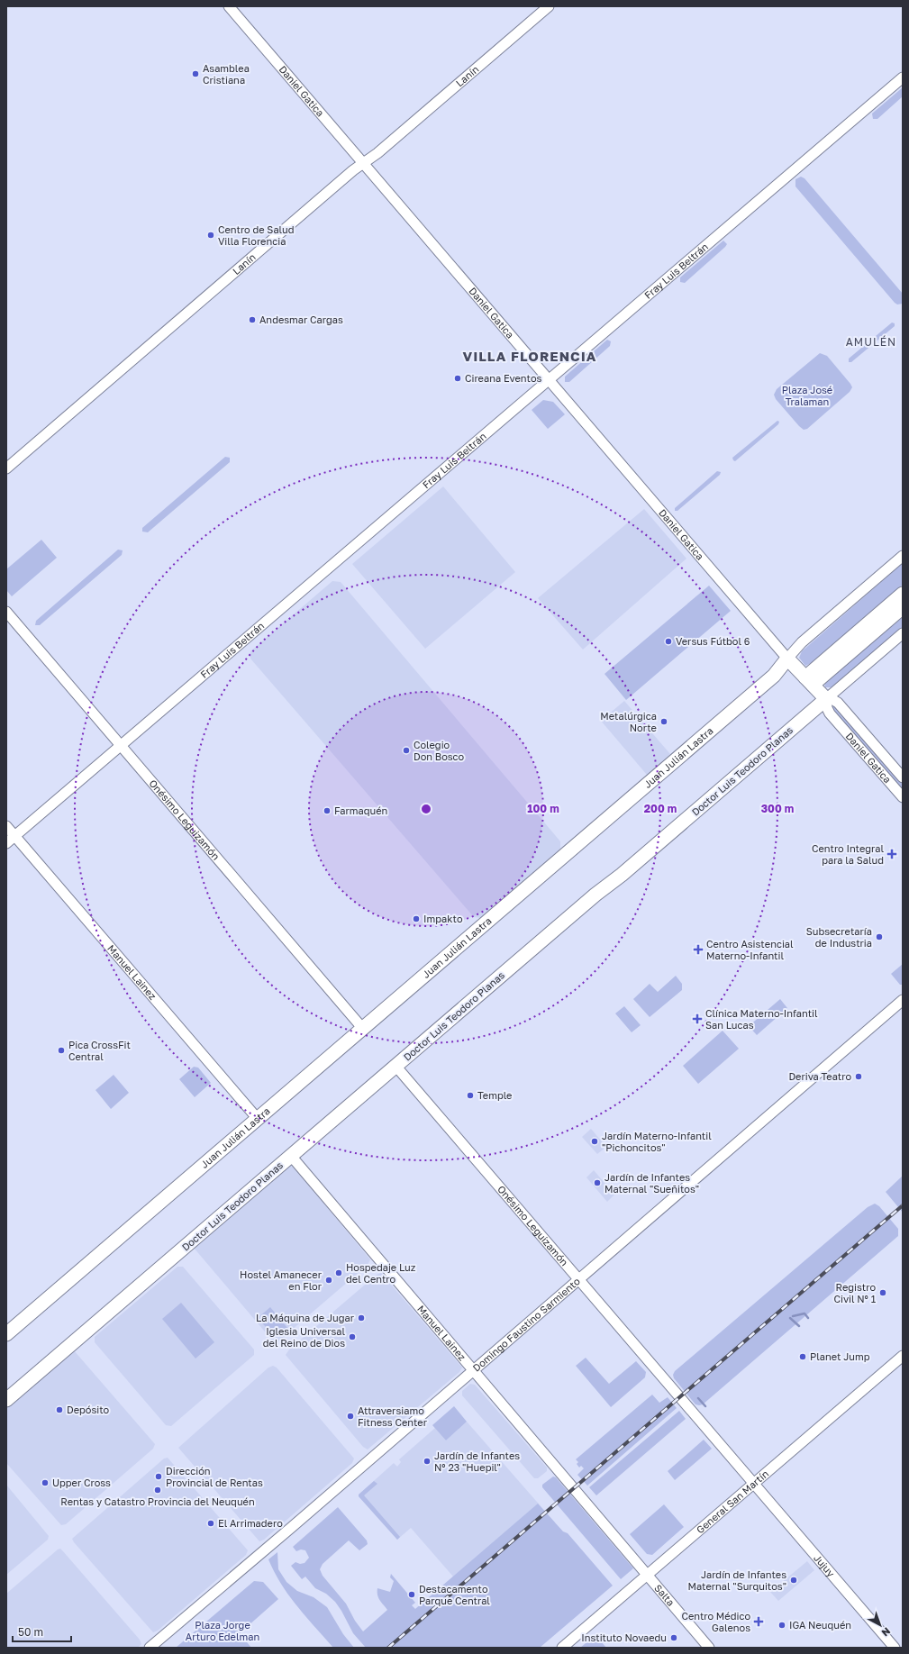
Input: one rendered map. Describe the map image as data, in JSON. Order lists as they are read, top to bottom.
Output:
{
  "streets": {
    "highway": ["Daniel Gatica", "Juan Julián Lastra", "Doctor Luis Teodoro Planas"],
    "street": [
      "Lanín",
      "Fray Luis Beltrán",
      "Onésimo Leguizamón",
      "Manuel Lainez",
      "Domingo Faustino Sarmiento",
      "General San Martín",
      "Jujuy",
      "Salta"
    ]
  },
  "crossings": [
    ["Lanín", "Daniel Gatica"],
    ["Daniel Gatica", "Fray Luis Beltrán"],
    ["Daniel Gatica", "Juan Julián Lastra"],
    ["Daniel Gatica", "Doctor Luis Teodoro Planas"],
    ["Fray Luis Beltrán", "Onésimo Leguizamón"],
    ["Fray Luis Beltrán", "Manuel Lainez"],
    ["Juan Julián Lastra", "Onésimo Leguizamón"],
    ["Juan Julián Lastra", "Manuel Lainez"],
    ["Doctor Luis Teodoro Planas", "Onésimo Leguizamón"],
    ["Doctor Luis Teodoro Planas", "Manuel Lainez"],
    ["Onésimo Leguizamón", "Domingo Faustino Sarmiento"],
    ["Onésimo Leguizamón", "General San Martín"],
    ["Onésimo Leguizamón", "Jujuy"],
    ["Manuel Lainez", "Domingo Faustino Sarmiento"],
    ["Manuel Lainez", "General San Martín"],
    ["Manuel Lainez", "Salta"],
    ["General San Martín", "Jujuy"],
    ["General San Martín", "Salta"]
  ],
  "districts": ["AMULÉN", "VILLA FLORENCIA"],
  "parks": ["Plaza José Tralaman", "Plaza Jorge Arturo Edelman"],
  "places": {
    "other": [
      "Asamblea Cristiana",
      "Centro de Salud Villa Florencia",
      "Andesmar Cargas",
      "Cireana Eventos",
      "Versus Fútbol 6",
      "Metalúrgica Norte",
      "Colegio Don Bosco",
      "Farmaquén",
      "Impakto",
      "Subsecretaría de Industria",
      "Pica CrossFit Central",
      "Deriva Teatro",
      "Temple",
      "Jardín Materno-Infantil \"Pichoncitos\"",
      "Jardín de Infantes Maternal \"Sueñitos\"",
      "Hospedaje Luz del Centro",
      "Hostel Amanecer en Flor",
      "Registro Civil N° 1",
      "La Máquina de Jugar",
      "Iglesia Universal del Reino de Dios",
      "Planet Jump",
      "Depósito",
      "Attraversiamo Fitness Center",
      "Jardín de Infantes N° 23 \"Huepil\"",
      "Dirección Provincial de Rentas",
      "Upper Cross",
      "Rentas y Catastro Provincia del Neuquén",
      "El Arrimadero",
      "Jardín de Infantes Maternal \"Surquitos\"",
      "Destacamento Parque Central",
      "IGA Neuquén",
      "Instituto Novaedu"
    ],
    "health": [
      "Centro Integral para la Salud",
      "Centro Asistencial Materno-Infantil",
      "Clínica Materno-Infantil San Lucas",
      "Centro Médico Galenos"
    ]
  },
  "scale_bar": "50 m",
  "north": "bottom right",
  "rings": ["100 m", "200 m", "300 m"]
}
